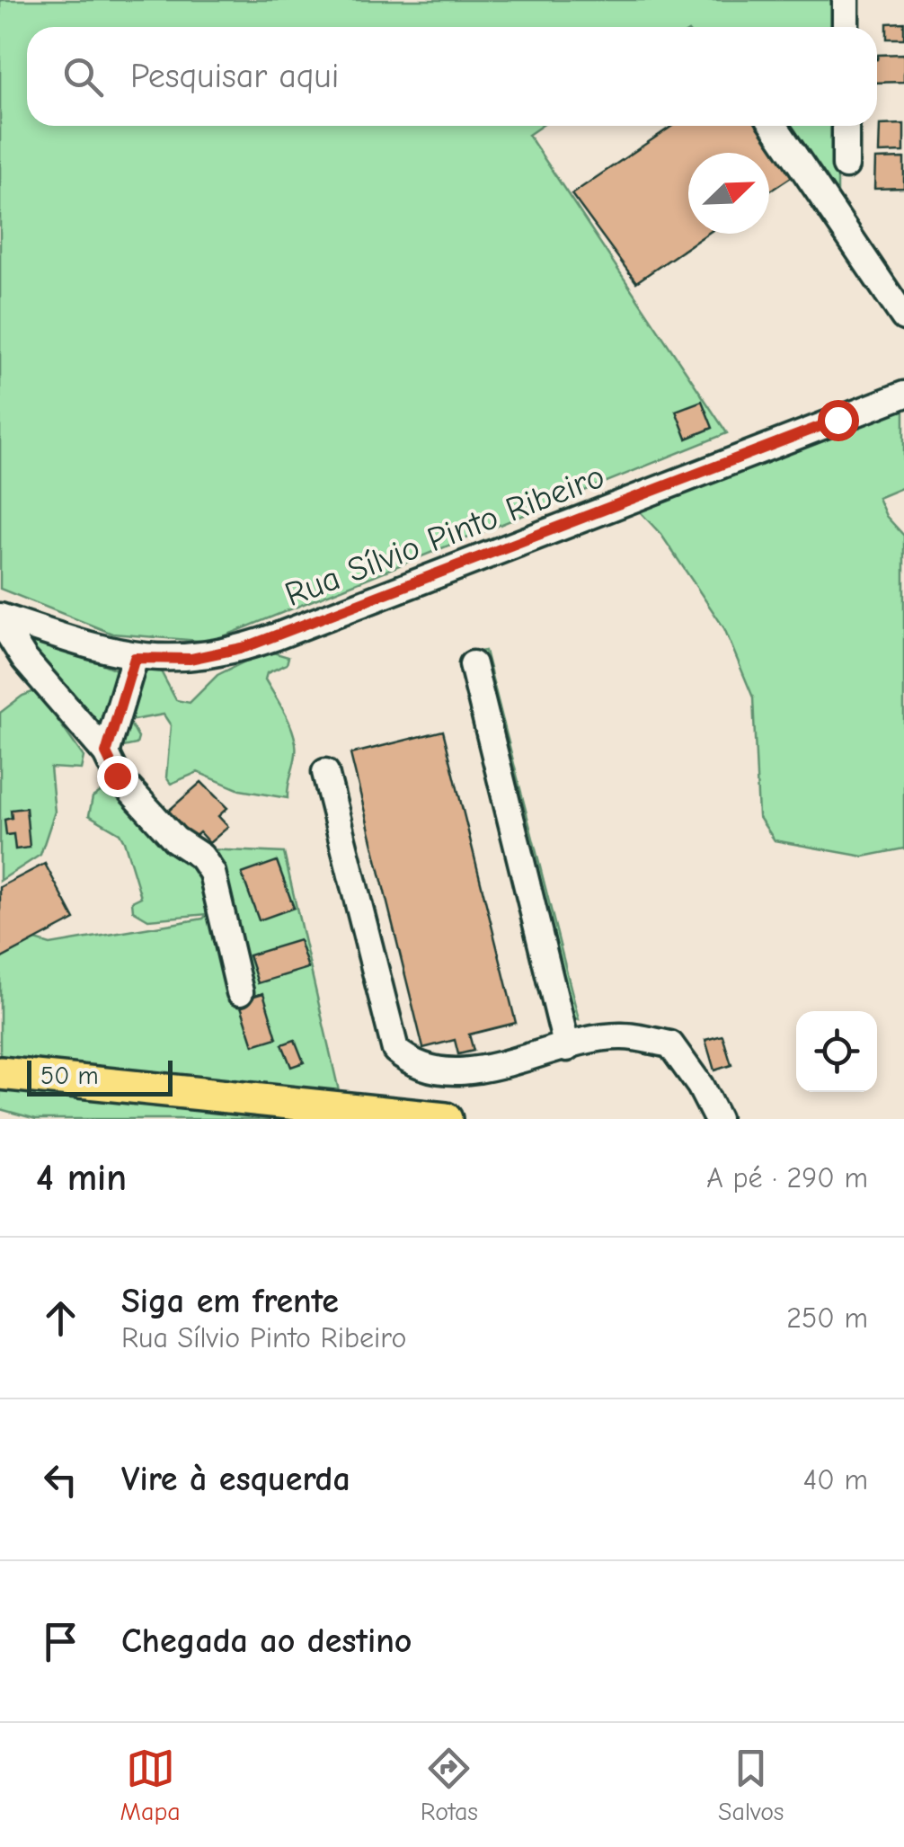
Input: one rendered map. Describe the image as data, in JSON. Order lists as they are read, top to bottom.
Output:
{
  "streets": {
    "street": ["Rua Sílvio Pinto Ribeiro"]
  },
  "scale_bar": "50 m",
  "north": "top right",
  "page": {
    "search": "Pesquisar aqui",
    "scale": "50 m",
    "heading": ["4 min", "A pé · 290 m"],
    "list": [
      ["Siga em frente", "Rua Sílvio Pinto Ribeiro", "250 m"],
      ["Vire à esquerda", "40 m"],
      "Chegada ao destino"
    ],
    "nav": ["Mapa", "Rotas", "Salvos"]
  }
}
